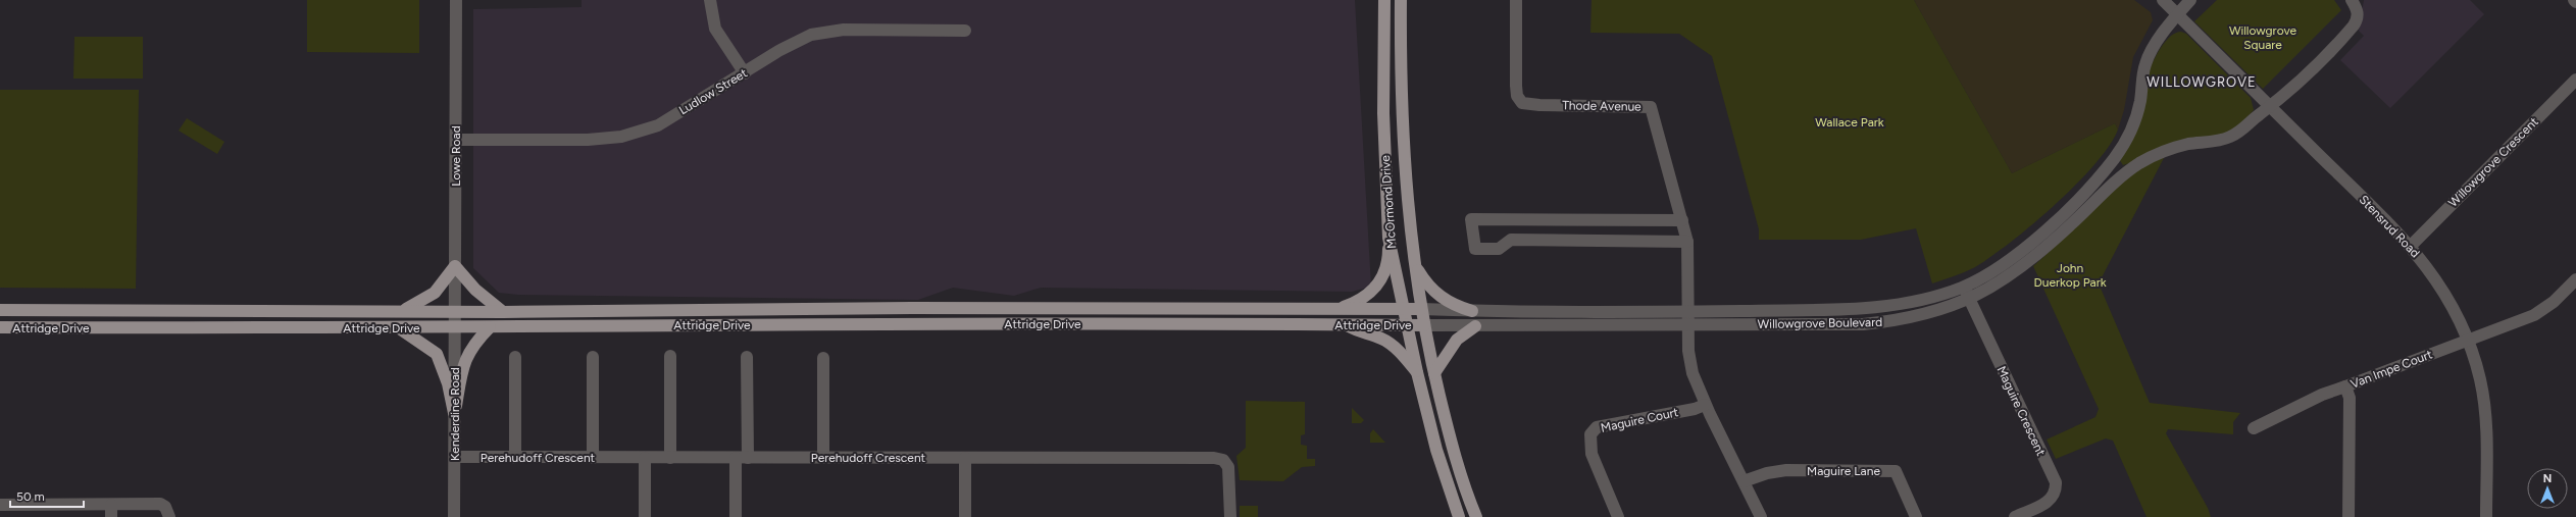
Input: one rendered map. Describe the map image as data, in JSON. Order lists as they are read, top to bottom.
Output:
{
  "streets": {
    "main road": ["McOrmond Drive", "Attridge Drive"],
    "street": [
      "Ludlow Street",
      "Thode Avenue",
      "Lowe Road",
      "Willowgrove Crescent",
      "Stensrud Road",
      "Willowgrove Boulevard",
      "Van Impe Court",
      "Maguire Crescent",
      "Kenderdine Road",
      "Maguire Court",
      "Perehudoff Crescent",
      "Maguire Lane"
    ]
  },
  "crossings": [
    ["Ludlow Street", "Lowe Road"],
    ["Thode Avenue", "Willowgrove Boulevard"],
    ["Lowe Road", "Attridge Drive"],
    ["Lowe Road", "Kenderdine Road"],
    ["Willowgrove Crescent", "Stensrud Road"],
    ["McOrmond Drive", "Willowgrove Boulevard"],
    ["McOrmond Drive", "Attridge Drive"],
    ["Stensrud Road", "Willowgrove Boulevard"],
    ["Stensrud Road", "Van Impe Court"],
    ["Willowgrove Boulevard", "Attridge Drive"],
    ["Willowgrove Boulevard", "Maguire Crescent"],
    ["Attridge Drive", "Kenderdine Road"],
    ["Kenderdine Road", "Perehudoff Crescent"]
  ],
  "districts": ["WILLOWGROVE"],
  "parks": ["Willowgrove Square", "Wallace Park", "John Duerkop Park"],
  "scale_bar": "50 m",
  "north": "top"
}
